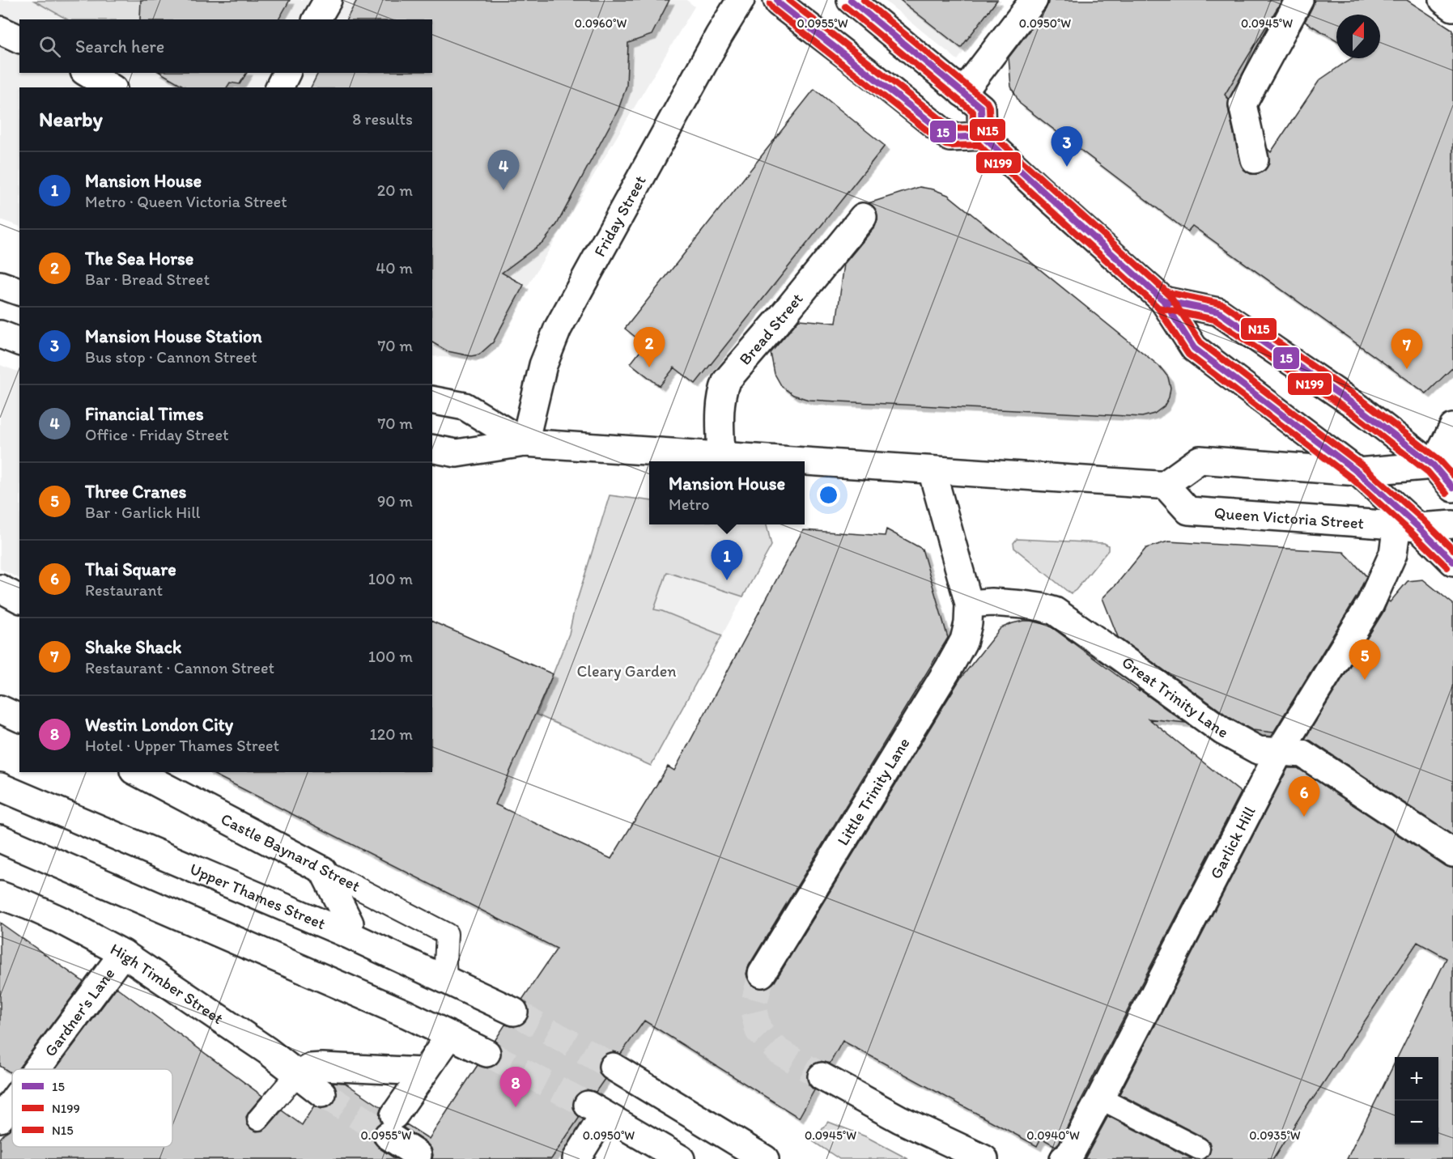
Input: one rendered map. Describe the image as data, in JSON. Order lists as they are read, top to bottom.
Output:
{
  "streets": {
    "street": [
      "Friday Street",
      "Bread Street",
      "Queen Victoria Street",
      "Great Trinity Lane",
      "Little Trinity Lane",
      "Garlick Hill",
      "Castle Baynard Street",
      "Upper Thames Street",
      "High Timber Street",
      "Gardner's Lane"
    ]
  },
  "crossings": [
    ["Queen Victoria Street", "Garlick Hill"],
    ["Great Trinity Lane", "Little Trinity Lane"],
    ["Great Trinity Lane", "Garlick Hill"],
    ["Castle Baynard Street", "Upper Thames Street"],
    ["High Timber Street", "Gardner's Lane"]
  ],
  "parks": ["Cleary Garden"],
  "lines": ["transit line 15", "transit line N15", "transit line N199"],
  "legend": ["15", "N199", "N15"],
  "north": "top",
  "page": {
    "search": "Search here",
    "heading": ["Nearby", "8 results"],
    "pins": [
      "3",
      "4",
      "2",
      "7",
      "1",
      "5",
      "6",
      "8"
    ],
    "list": [
      {
        "mark": "1",
        "name": "Mansion House",
        "note": "Metro · Queen Victoria Street",
        "value": "20 m"
      },
      {
        "mark": "2",
        "name": "The Sea Horse",
        "note": "Bar · Bread Street",
        "value": "40 m"
      },
      {
        "mark": "3",
        "name": "Mansion House Station",
        "note": "Bus stop · Cannon Street",
        "value": "70 m"
      },
      {
        "mark": "4",
        "name": "Financial Times",
        "note": "Office · Friday Street",
        "value": "70 m"
      },
      {
        "mark": "5",
        "name": "Three Cranes",
        "note": "Bar · Garlick Hill",
        "value": "90 m"
      },
      {
        "mark": "6",
        "name": "Thai Square",
        "note": "Restaurant",
        "value": "100 m"
      },
      {
        "mark": "7",
        "name": "Shake Shack",
        "note": "Restaurant · Cannon Street",
        "value": "100 m"
      },
      {
        "mark": "8",
        "name": "Westin London City",
        "note": "Hotel · Upper Thames Street",
        "value": "120 m"
      }
    ],
    "popup": ["Mansion House", "Metro"],
    "map_buttons": ["+", "−"]
  },
  "coordinates": [
    "0.0960°W",
    "0.0955°W",
    "0.0950°W",
    "0.0945°W",
    "0.0940°W",
    "0.0935°W"
  ]
}
